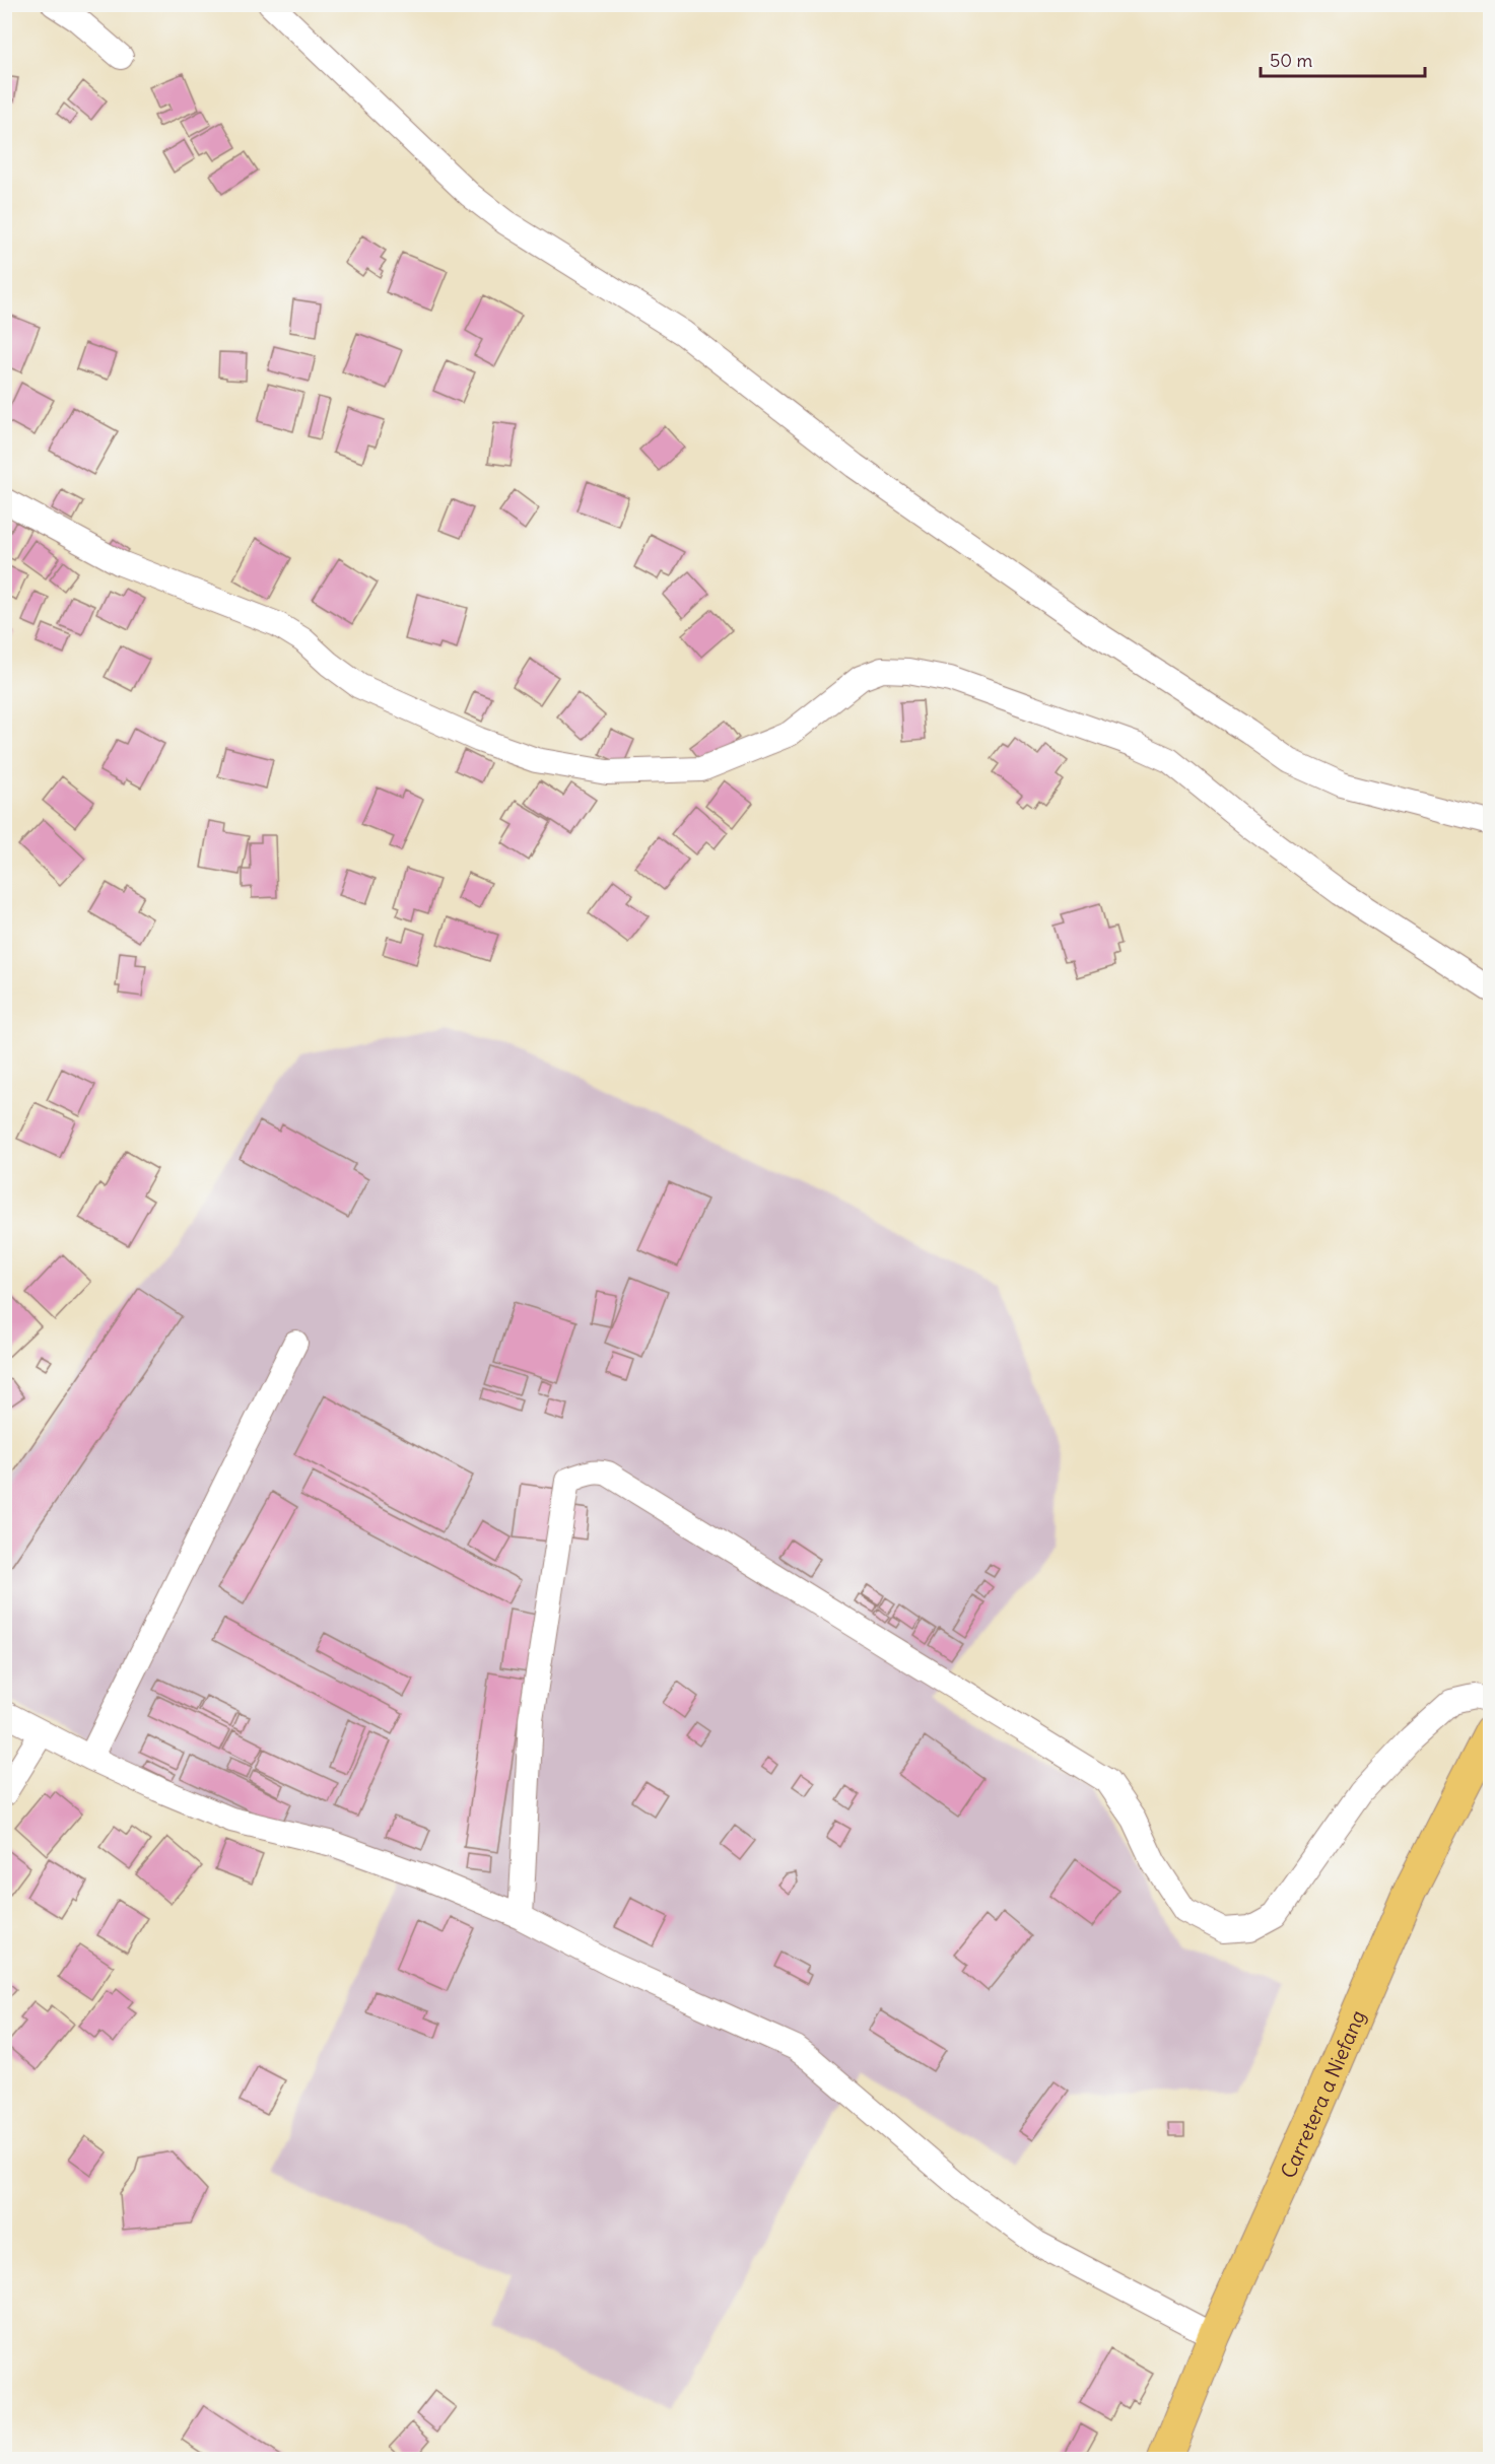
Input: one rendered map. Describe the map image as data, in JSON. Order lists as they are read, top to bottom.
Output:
{
  "streets": {
    "main road": ["Carretera a Niefang"]
  },
  "scale_bar": "50 m"
}
